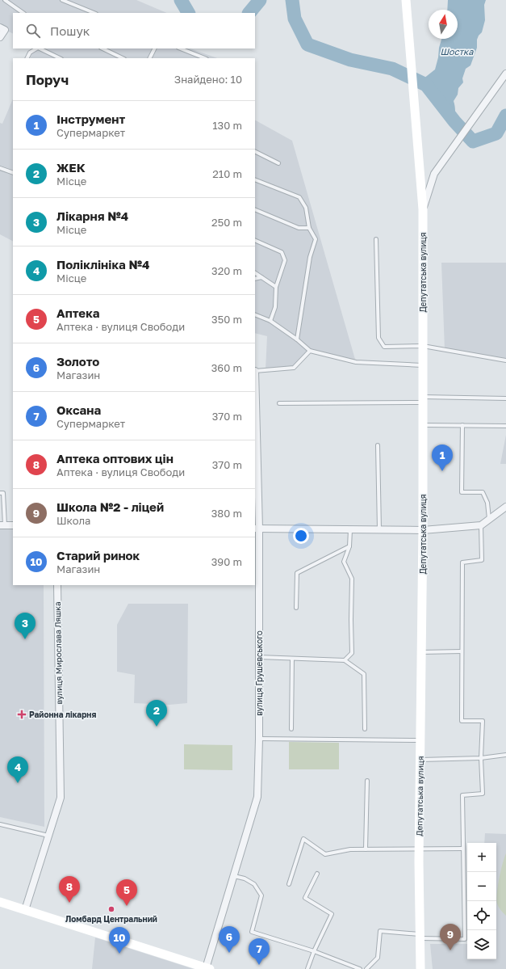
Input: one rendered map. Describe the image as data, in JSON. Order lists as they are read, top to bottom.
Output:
{
  "streets": {
    "street": ["Депутатська вулиця", "вулиця Мирослава Ляшка", "вулиця Грушевського"]
  },
  "water": ["Шостка"],
  "places": {
    "health": ["Районна лікарня"],
    "other": ["Ломбард Центральний"]
  },
  "north": "top",
  "page": {
    "search": "Пошук",
    "heading": ["Поруч", "Знайдено: 10"],
    "list": [
      {
        "mark": "1",
        "name": "Інструмент",
        "note": "Супермаркет",
        "value": "130 m"
      },
      {
        "mark": "2",
        "name": "ЖЕК",
        "note": "Місце",
        "value": "210 m"
      },
      {
        "mark": "3",
        "name": "Лікарня №4",
        "note": "Місце",
        "value": "250 m"
      },
      {
        "mark": "4",
        "name": "Поліклініка №4",
        "note": "Місце",
        "value": "320 m"
      },
      {
        "mark": "5",
        "name": "Аптека",
        "note": "Аптека · вулиця Свободи",
        "value": "350 m"
      },
      {
        "mark": "6",
        "name": "Золото",
        "note": "Магазин",
        "value": "360 m"
      },
      {
        "mark": "7",
        "name": "Оксана",
        "note": "Супермаркет",
        "value": "370 m"
      },
      {
        "mark": "8",
        "name": "Аптека оптових цін",
        "note": "Аптека · вулиця Свободи",
        "value": "370 m"
      },
      {
        "mark": "9",
        "name": "Школа №2 - ліцей",
        "note": "Школа",
        "value": "380 m"
      },
      {
        "mark": "10",
        "name": "Старий ринок",
        "note": "Магазин",
        "value": "390 m"
      }
    ],
    "pins": [
      "1",
      "3",
      "2",
      "4",
      "8",
      "5",
      "9",
      "6",
      "10",
      "7"
    ],
    "map_buttons": ["+", "−"]
  }
}
